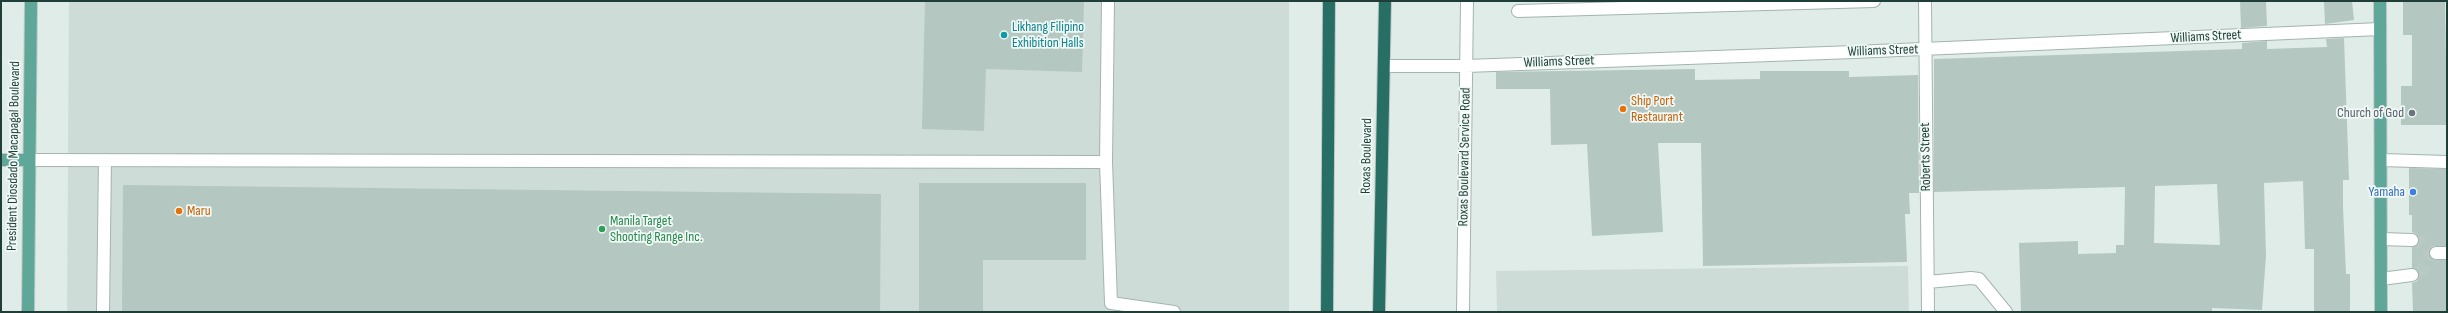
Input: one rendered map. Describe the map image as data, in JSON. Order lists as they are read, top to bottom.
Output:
{
  "streets": {
    "highway": ["Roxas Boulevard"],
    "main road": ["President Diosdado Macapagal Boulevard"],
    "street": ["Williams Street", "Roxas Boulevard Service Road", "Roberts Street"]
  },
  "crossings": [
    ["Williams Street", "Roxas Boulevard"],
    ["Williams Street", "Roxas Boulevard Service Road"],
    ["Williams Street", "Roberts Street"]
  ],
  "places": [
    "Likhang Filipino Exhibition Halls",
    "Ship Port Restaurant",
    "Church of God",
    "Yamaha",
    "Maru",
    "Manila Target Shooting Range Inc."
  ]
}
